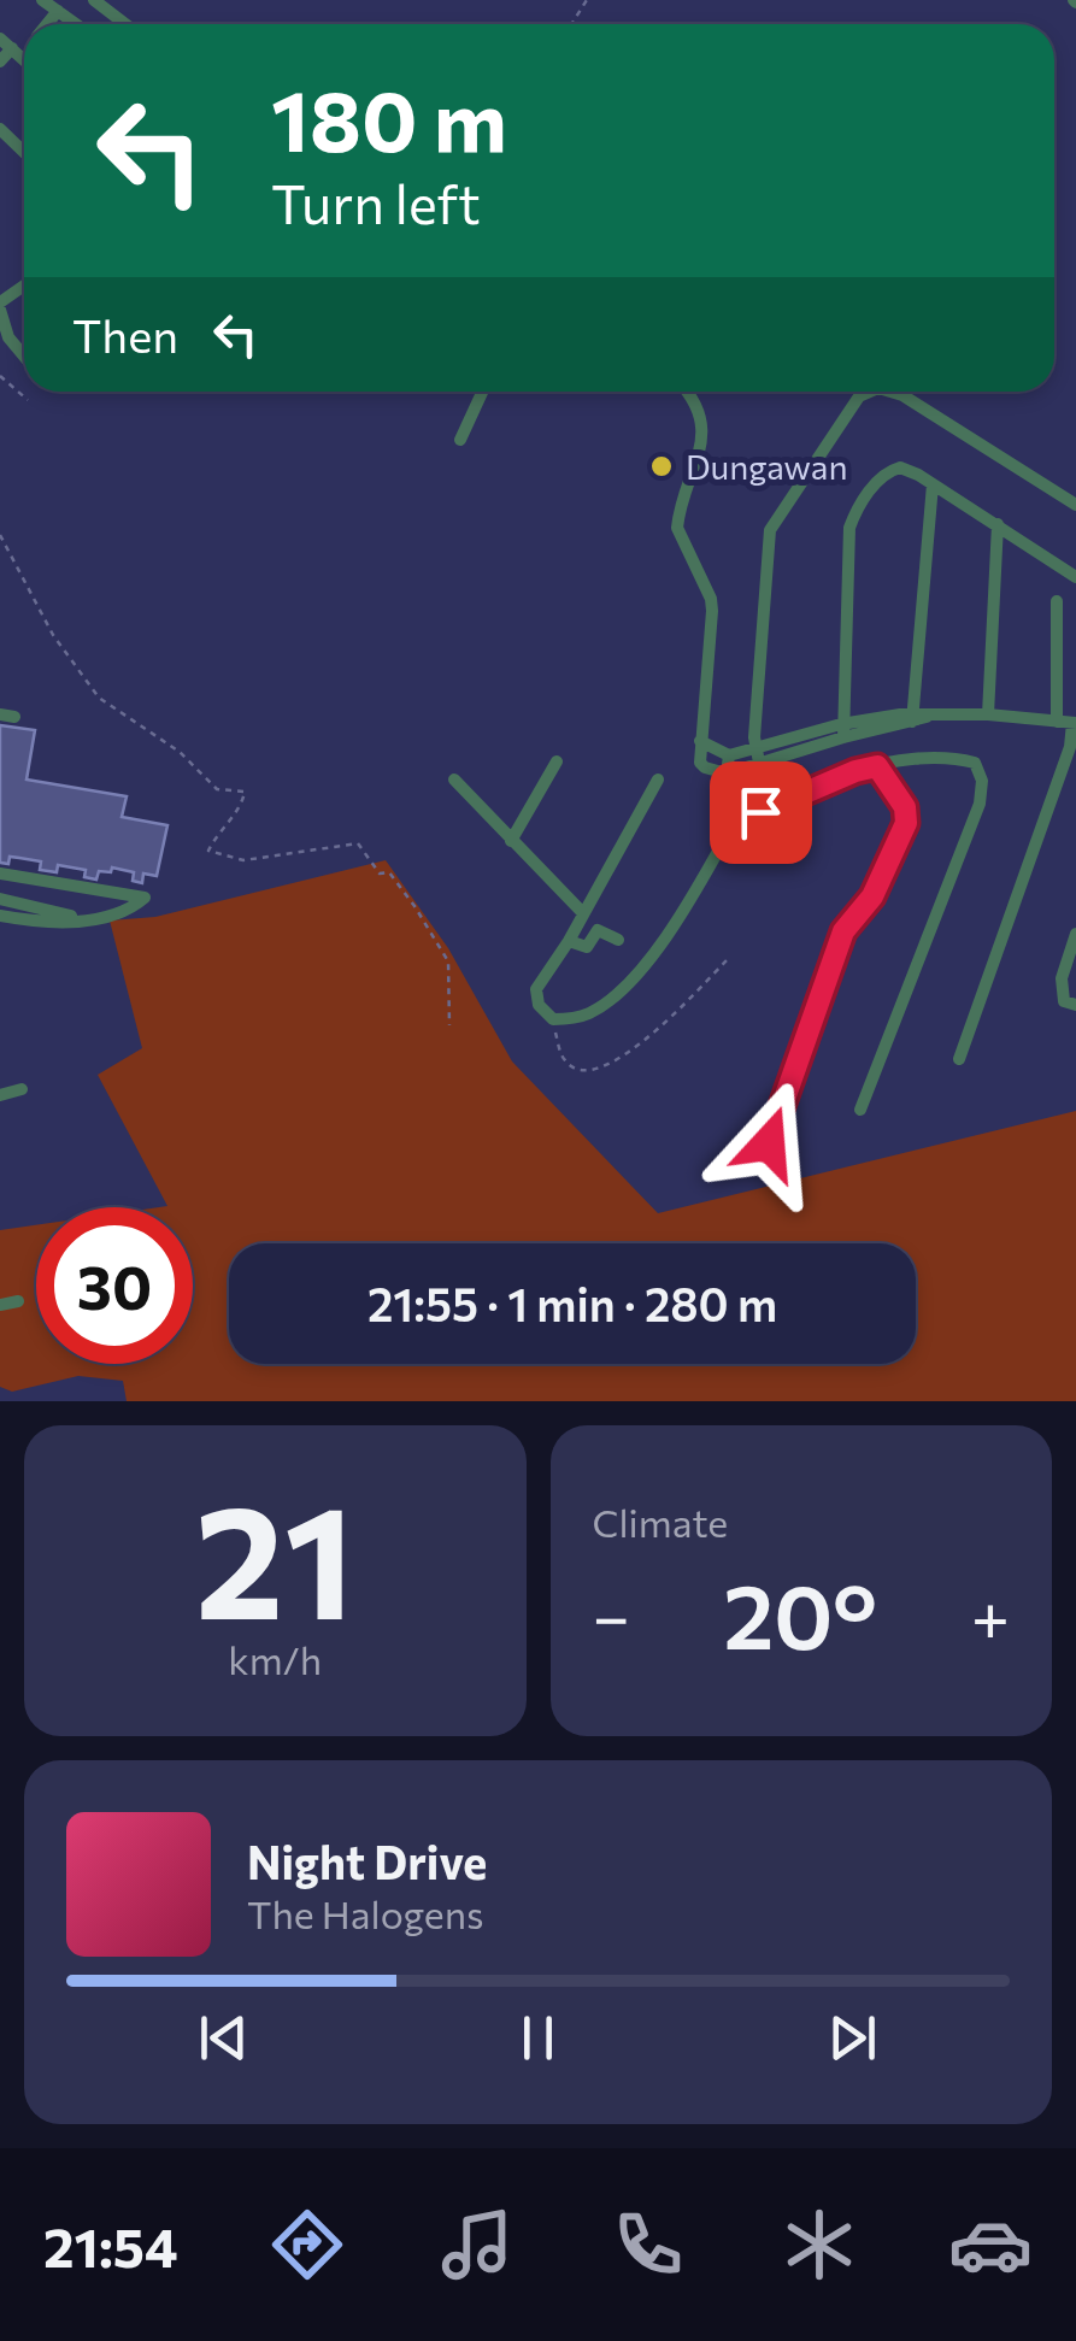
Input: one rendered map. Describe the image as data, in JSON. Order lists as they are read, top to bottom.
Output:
{
  "places": ["Dungawan"],
  "page": {
    "turn": ["180 m", "Turn left"],
    "then": "Then",
    "limit": "30",
    "trip": "21:55 · 1 min · 280 m",
    "tile": [
      ["21", "km/h"],
      "Climate"
    ],
    "heat": ["−", "20°", "+"],
    "song": ["Night Drive", "The Halogens"],
    "tabs": "21:54"
  }
}
